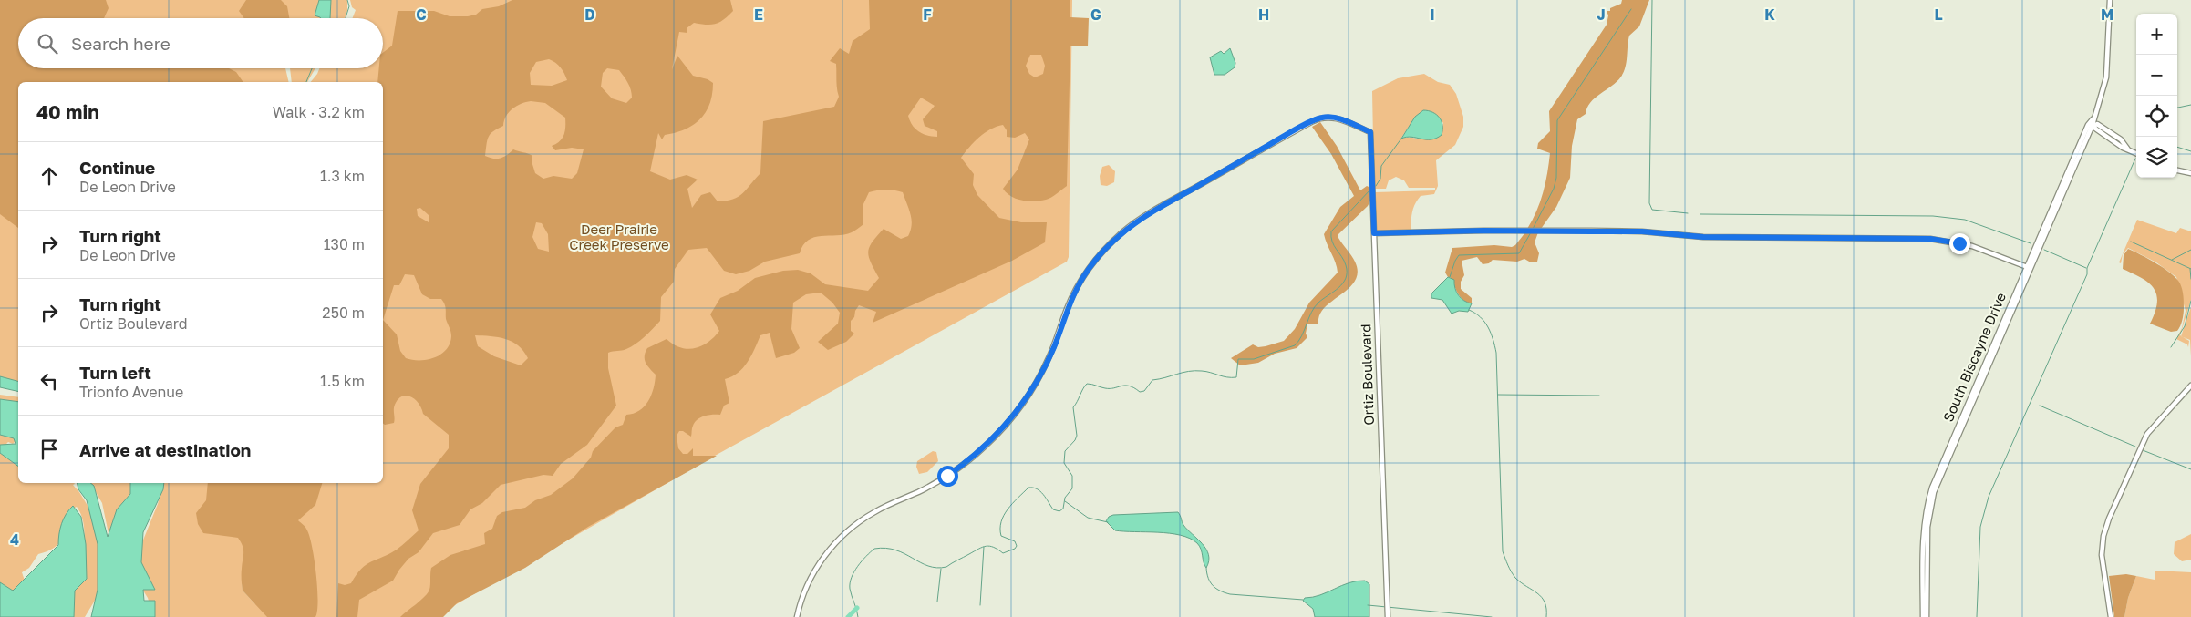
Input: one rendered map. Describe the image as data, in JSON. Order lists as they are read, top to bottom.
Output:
{
  "streets": {
    "street": ["South Biscayne Drive", "Ortiz Boulevard"]
  },
  "parks": ["Deer Prairie Creek Preserve"],
  "page": {
    "map_buttons": ["+", "−"],
    "search": "Search here",
    "heading": ["40 min", "Walk · 3.2 km"],
    "list": [
      ["Continue", "De Leon Drive", "1.3 km"],
      ["Turn right", "De Leon Drive", "130 m"],
      ["Turn right", "Ortiz Boulevard", "250 m"],
      ["Turn left", "Trionfo Avenue", "1.5 km"],
      "Arrive at destination"
    ]
  },
  "grid": {
    "columns": [
      "C",
      "D",
      "E",
      "F",
      "G",
      "H",
      "I",
      "J",
      "K",
      "L",
      "M"
    ],
    "rows": ["4"]
  }
}
